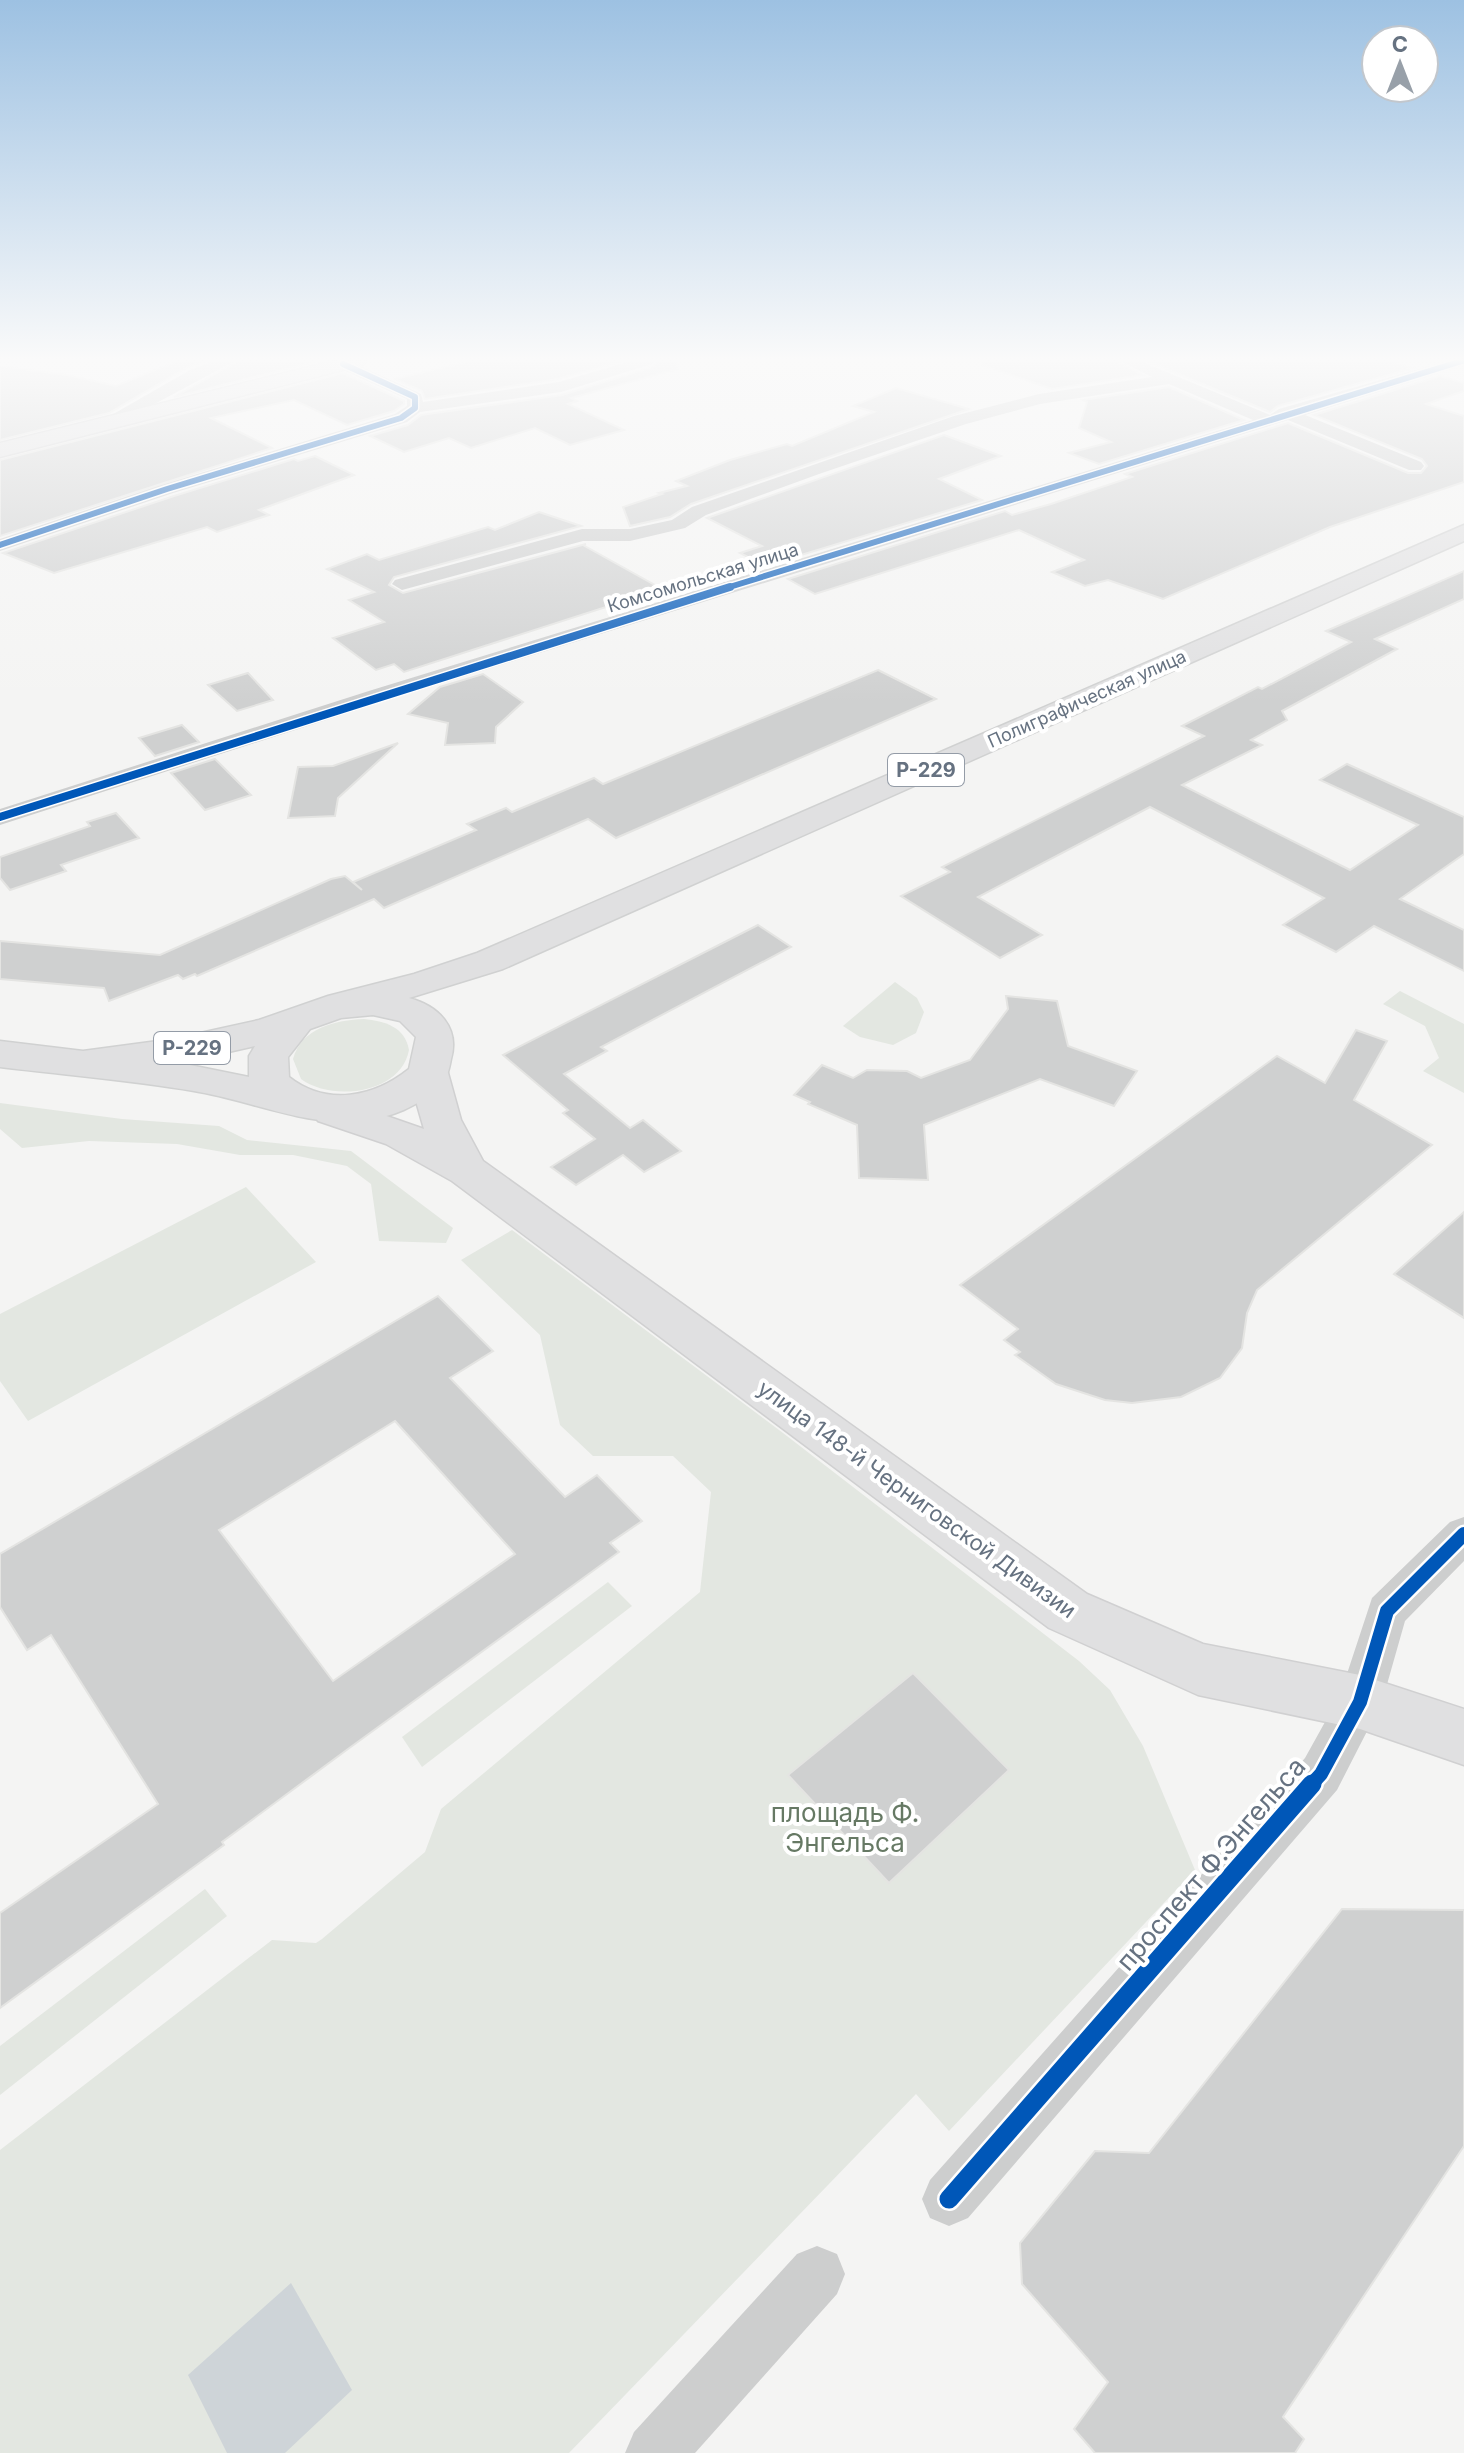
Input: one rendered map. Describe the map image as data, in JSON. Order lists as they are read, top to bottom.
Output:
{
  "streets": {
    "main road": ["Полиграфическая улица", "Р-229", "улица 148-й Черниговской Дивизии"],
    "street": ["Комсомольская улица", "проспект Ф.Энгельса"]
  },
  "crossings": [
    ["Полиграфическая улица", "улица 148-й Черниговской Дивизии"],
    ["улица 148-й Черниговской Дивизии", "проспект Ф.Энгельса"]
  ],
  "parks": ["площадь Ф. Энгельса"],
  "north": "top"
}
